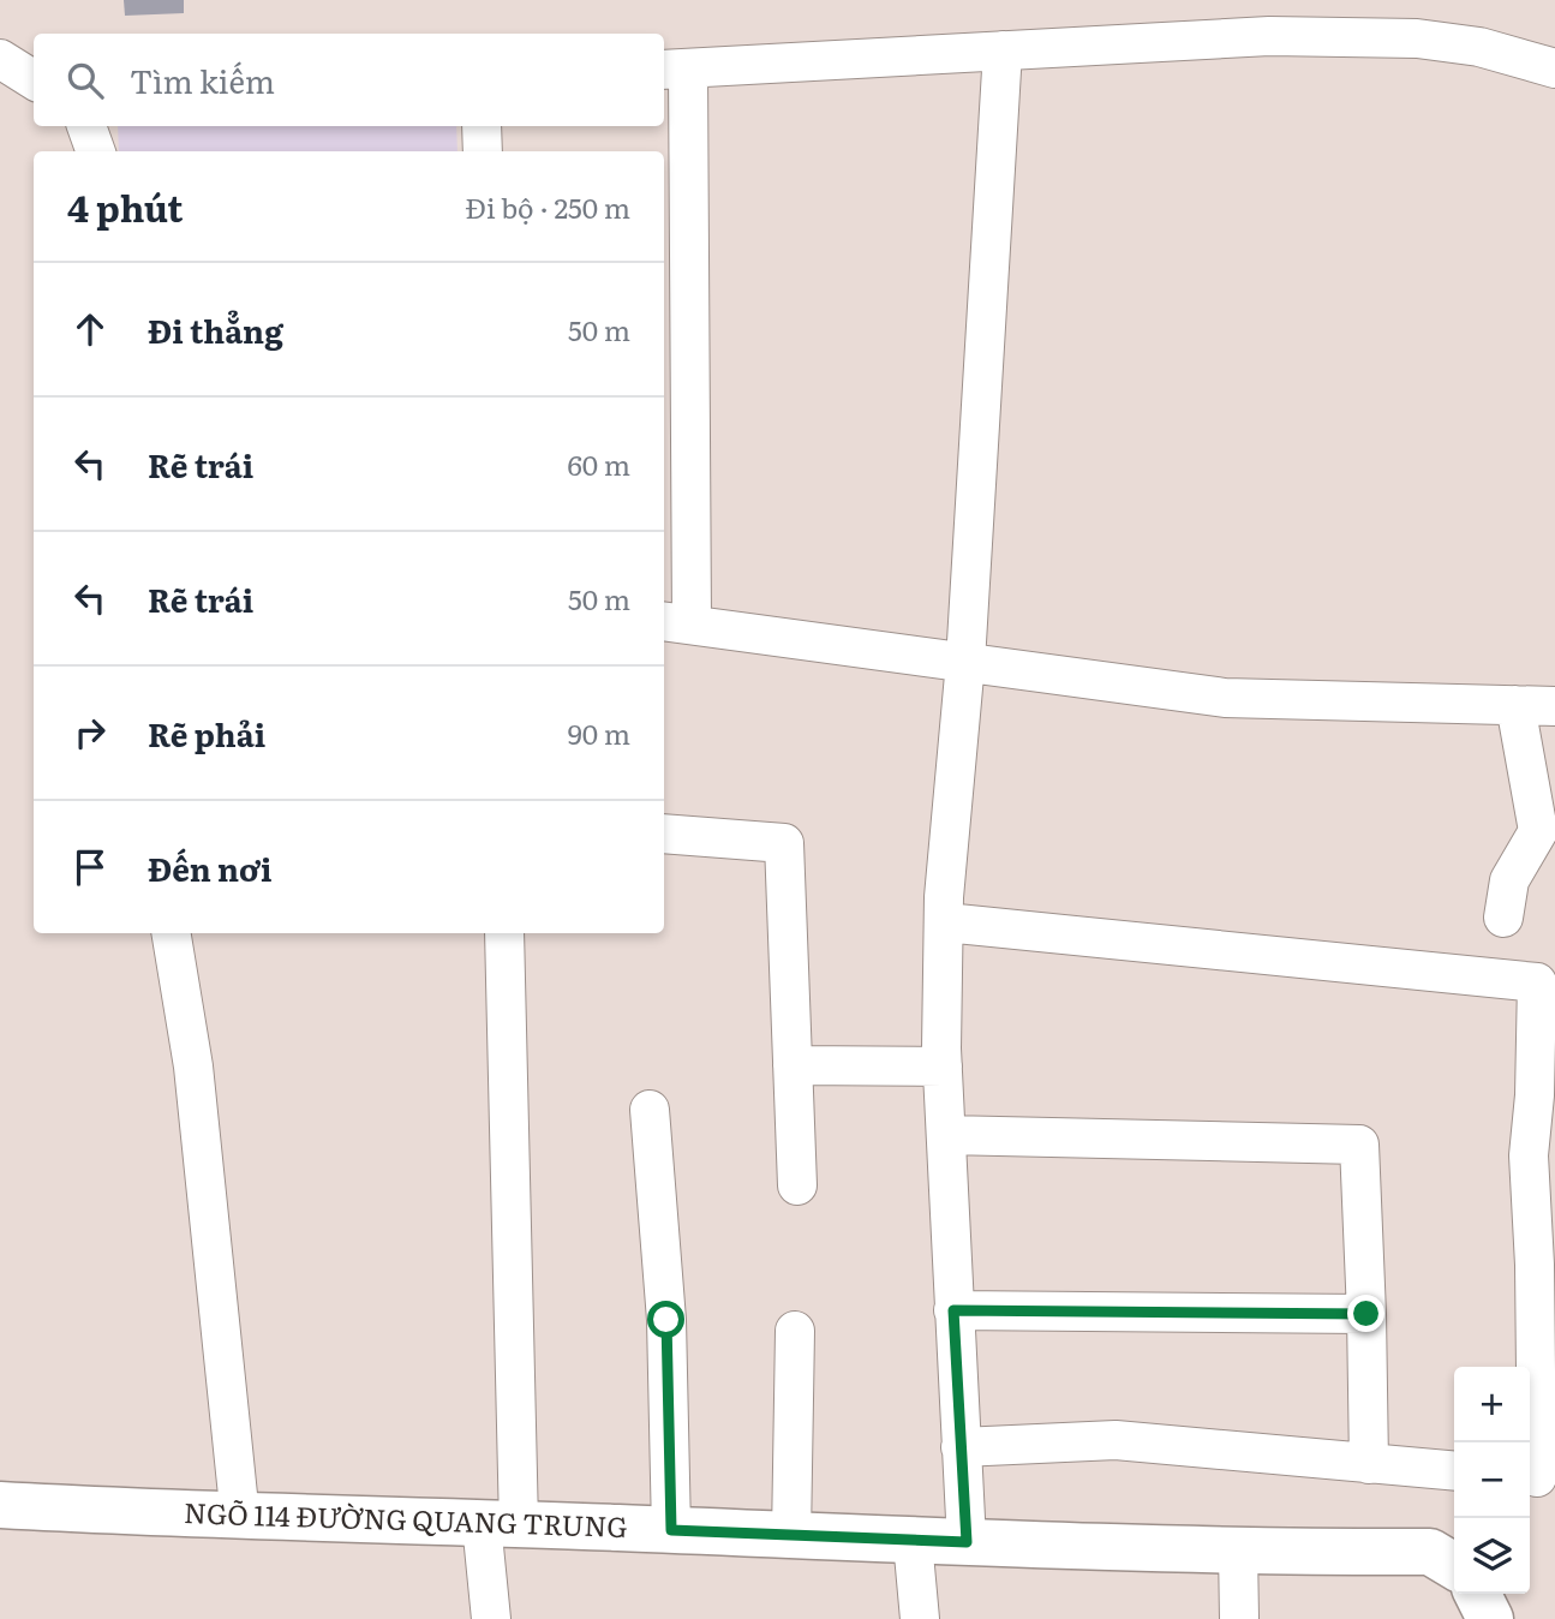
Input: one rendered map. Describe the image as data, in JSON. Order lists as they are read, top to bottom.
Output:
{
  "streets": {
    "street": ["NGÕ 114 ĐƯỜNG QUANG TRUNG"]
  },
  "page": {
    "search": "Tìm kiếm",
    "heading": ["4 phút", "Đi bộ · 250 m"],
    "list": [
      ["Đi thẳng", "50 m"],
      ["Rẽ trái", "60 m"],
      ["Rẽ trái", "50 m"],
      ["Rẽ phải", "90 m"],
      "Đến nơi"
    ],
    "map_buttons": ["+", "−"]
  }
}
